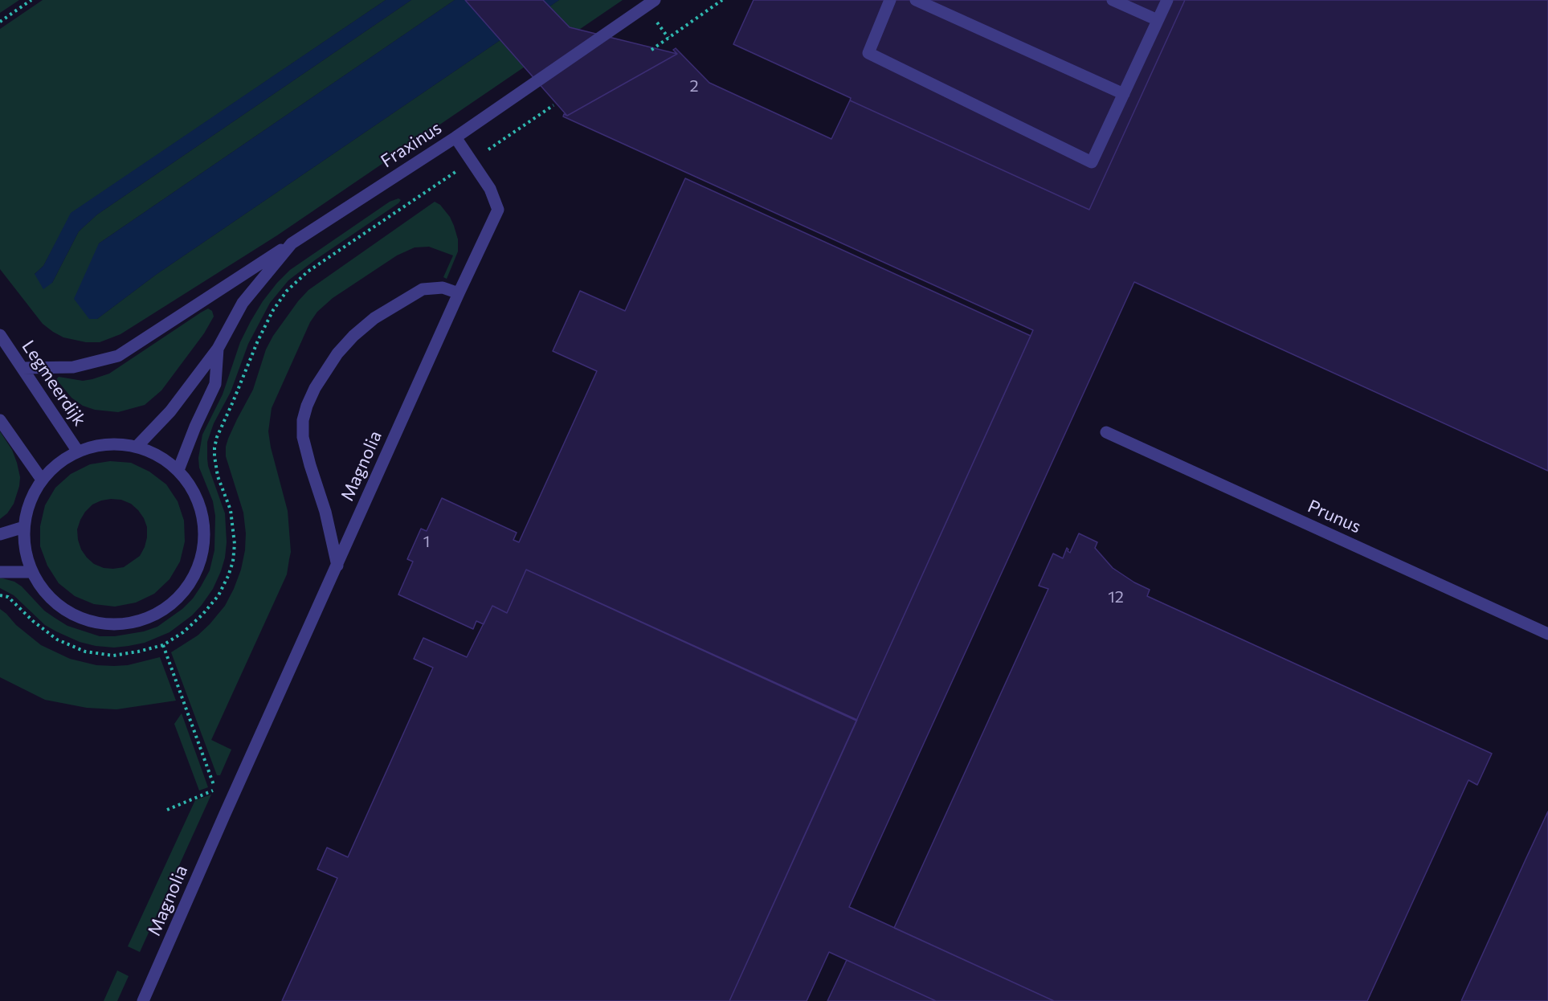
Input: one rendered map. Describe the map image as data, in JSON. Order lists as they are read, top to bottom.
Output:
{
  "streets": {
    "street": [
      "Fraxinus",
      "Legmeerdijk",
      "Magnolia",
      "Prunus"
    ]
  },
  "crossings": [
    ["Fraxinus", "Magnolia"]
  ],
  "house_numbers": ["2", "1", "12"]
}
